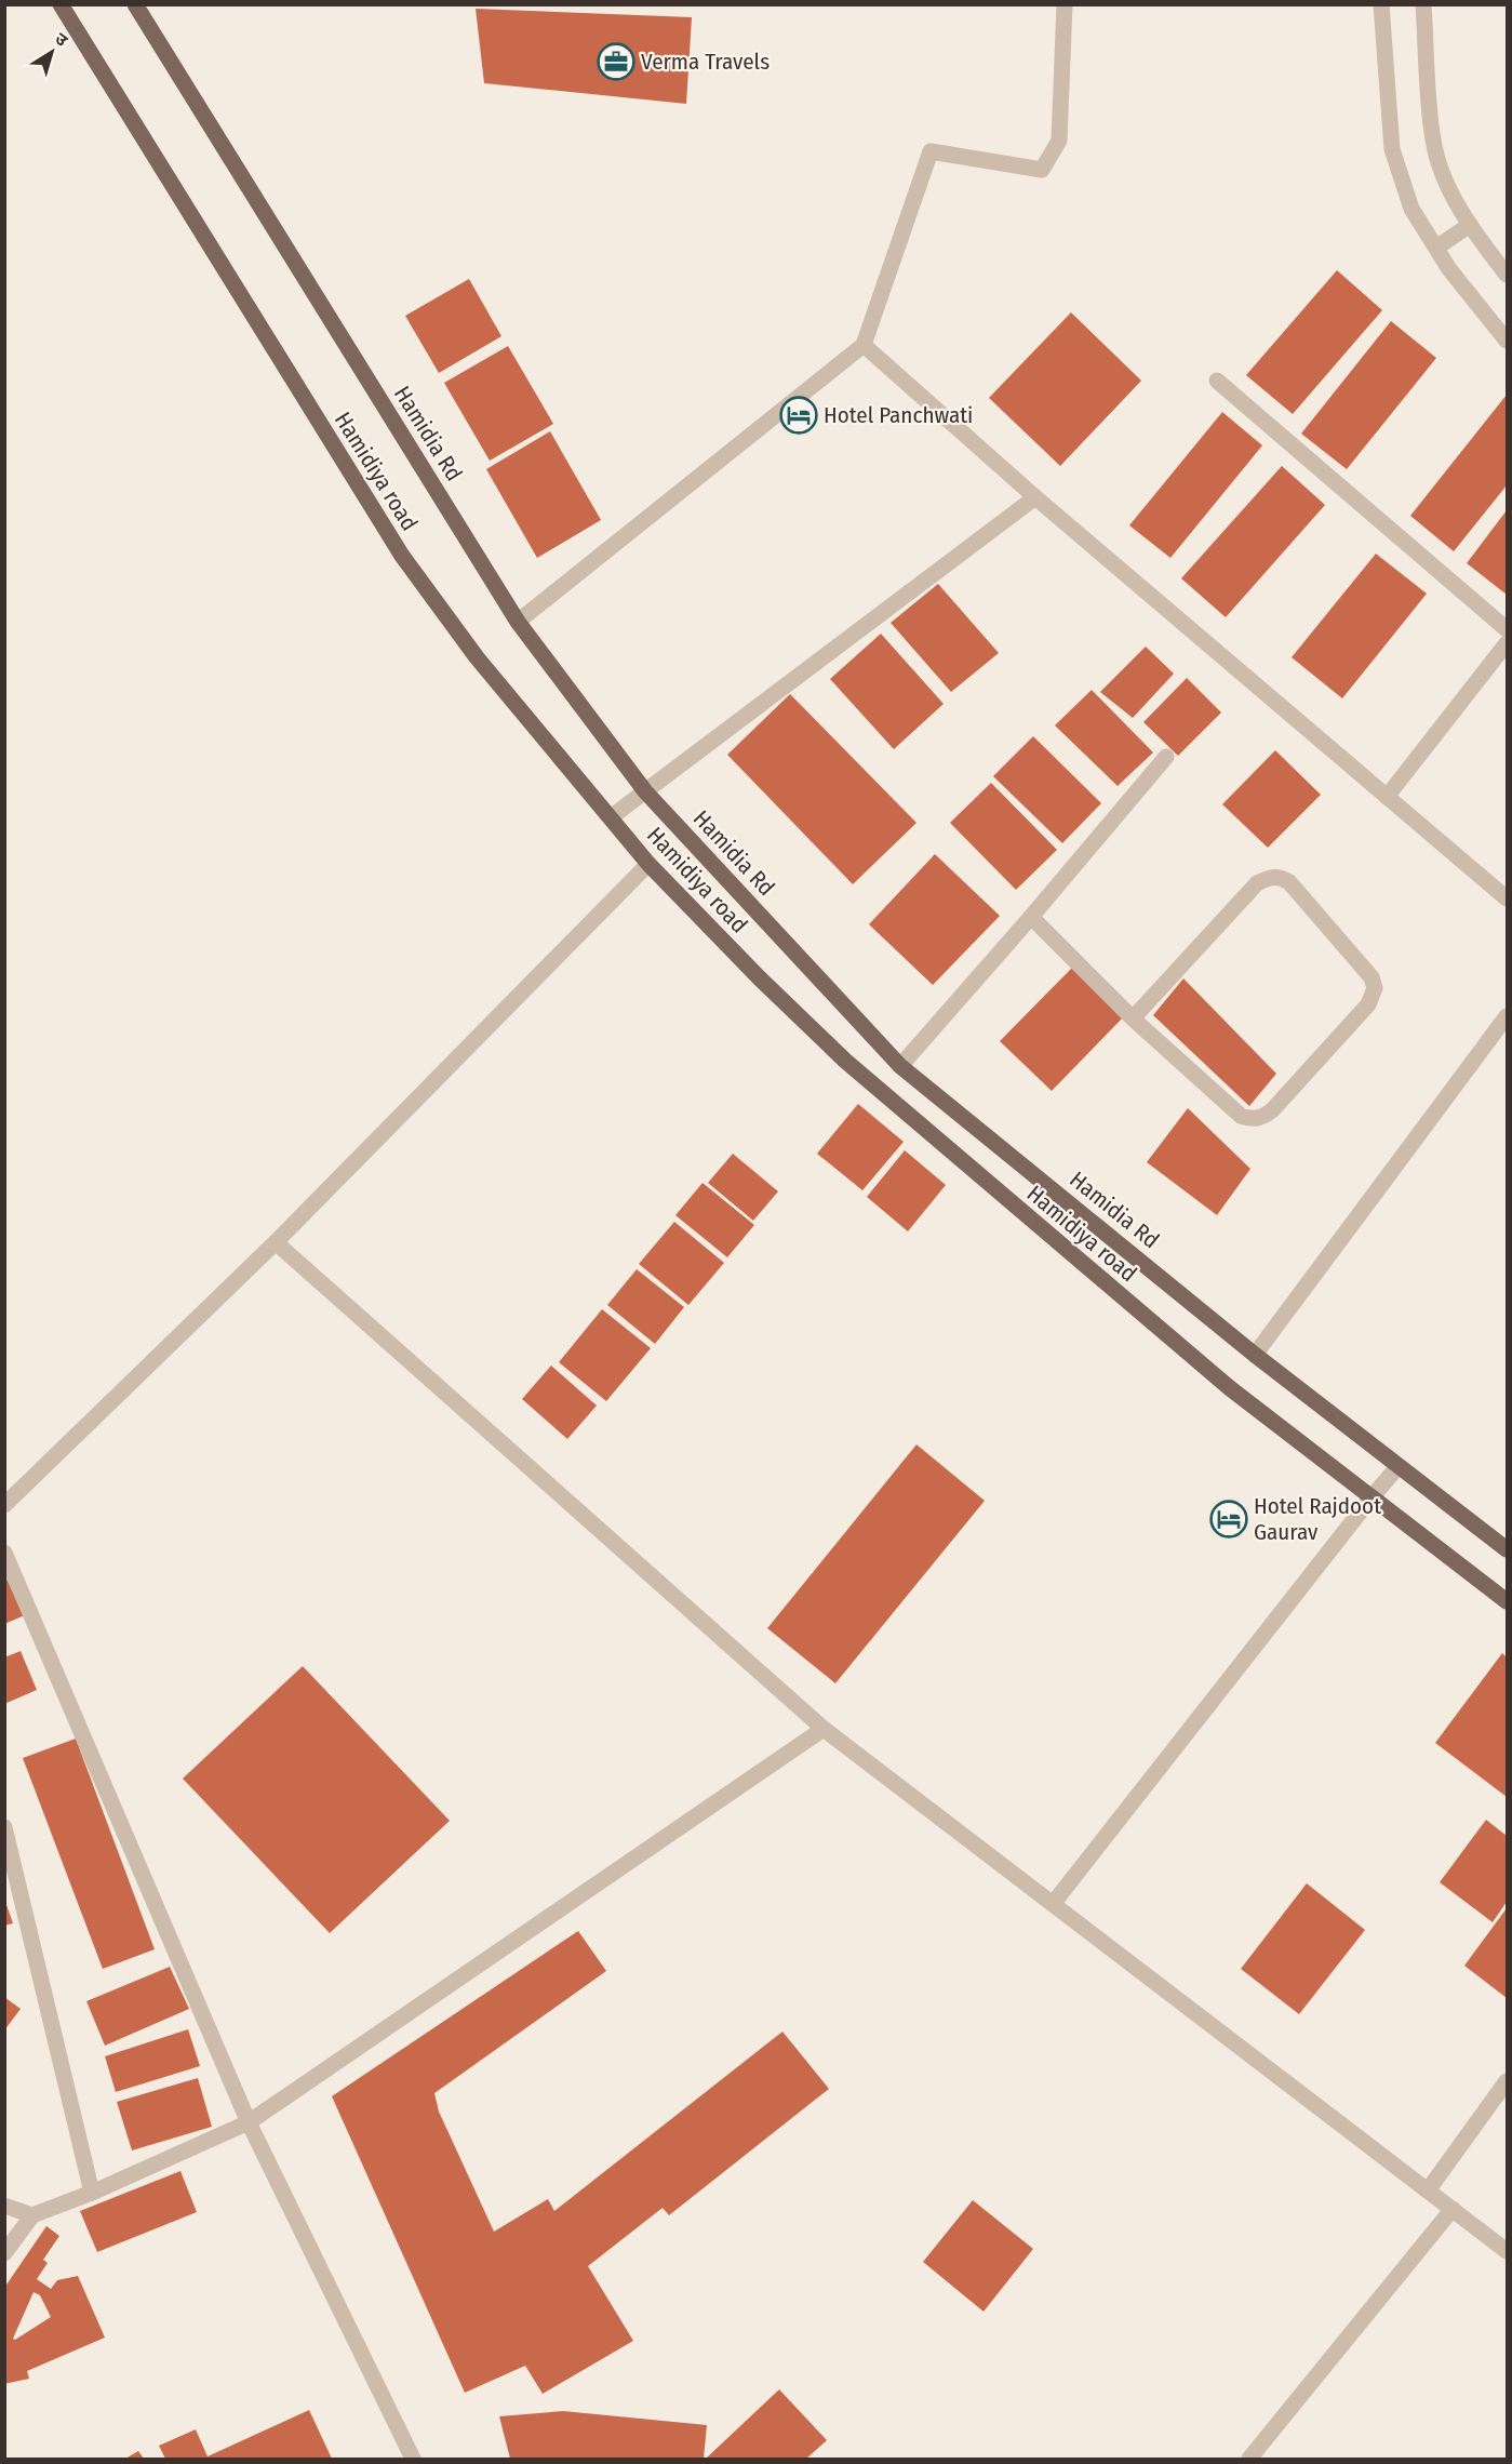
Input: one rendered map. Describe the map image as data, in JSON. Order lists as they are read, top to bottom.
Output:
{
  "streets": {
    "main road": ["Hamidia Rd", "Hamidiya road"]
  },
  "places": {
    "office": ["Verma Travels"],
    "hotel": ["Hotel Panchwati", "Hotel Rajdoot Gaurav"]
  },
  "north": "top right"
}
